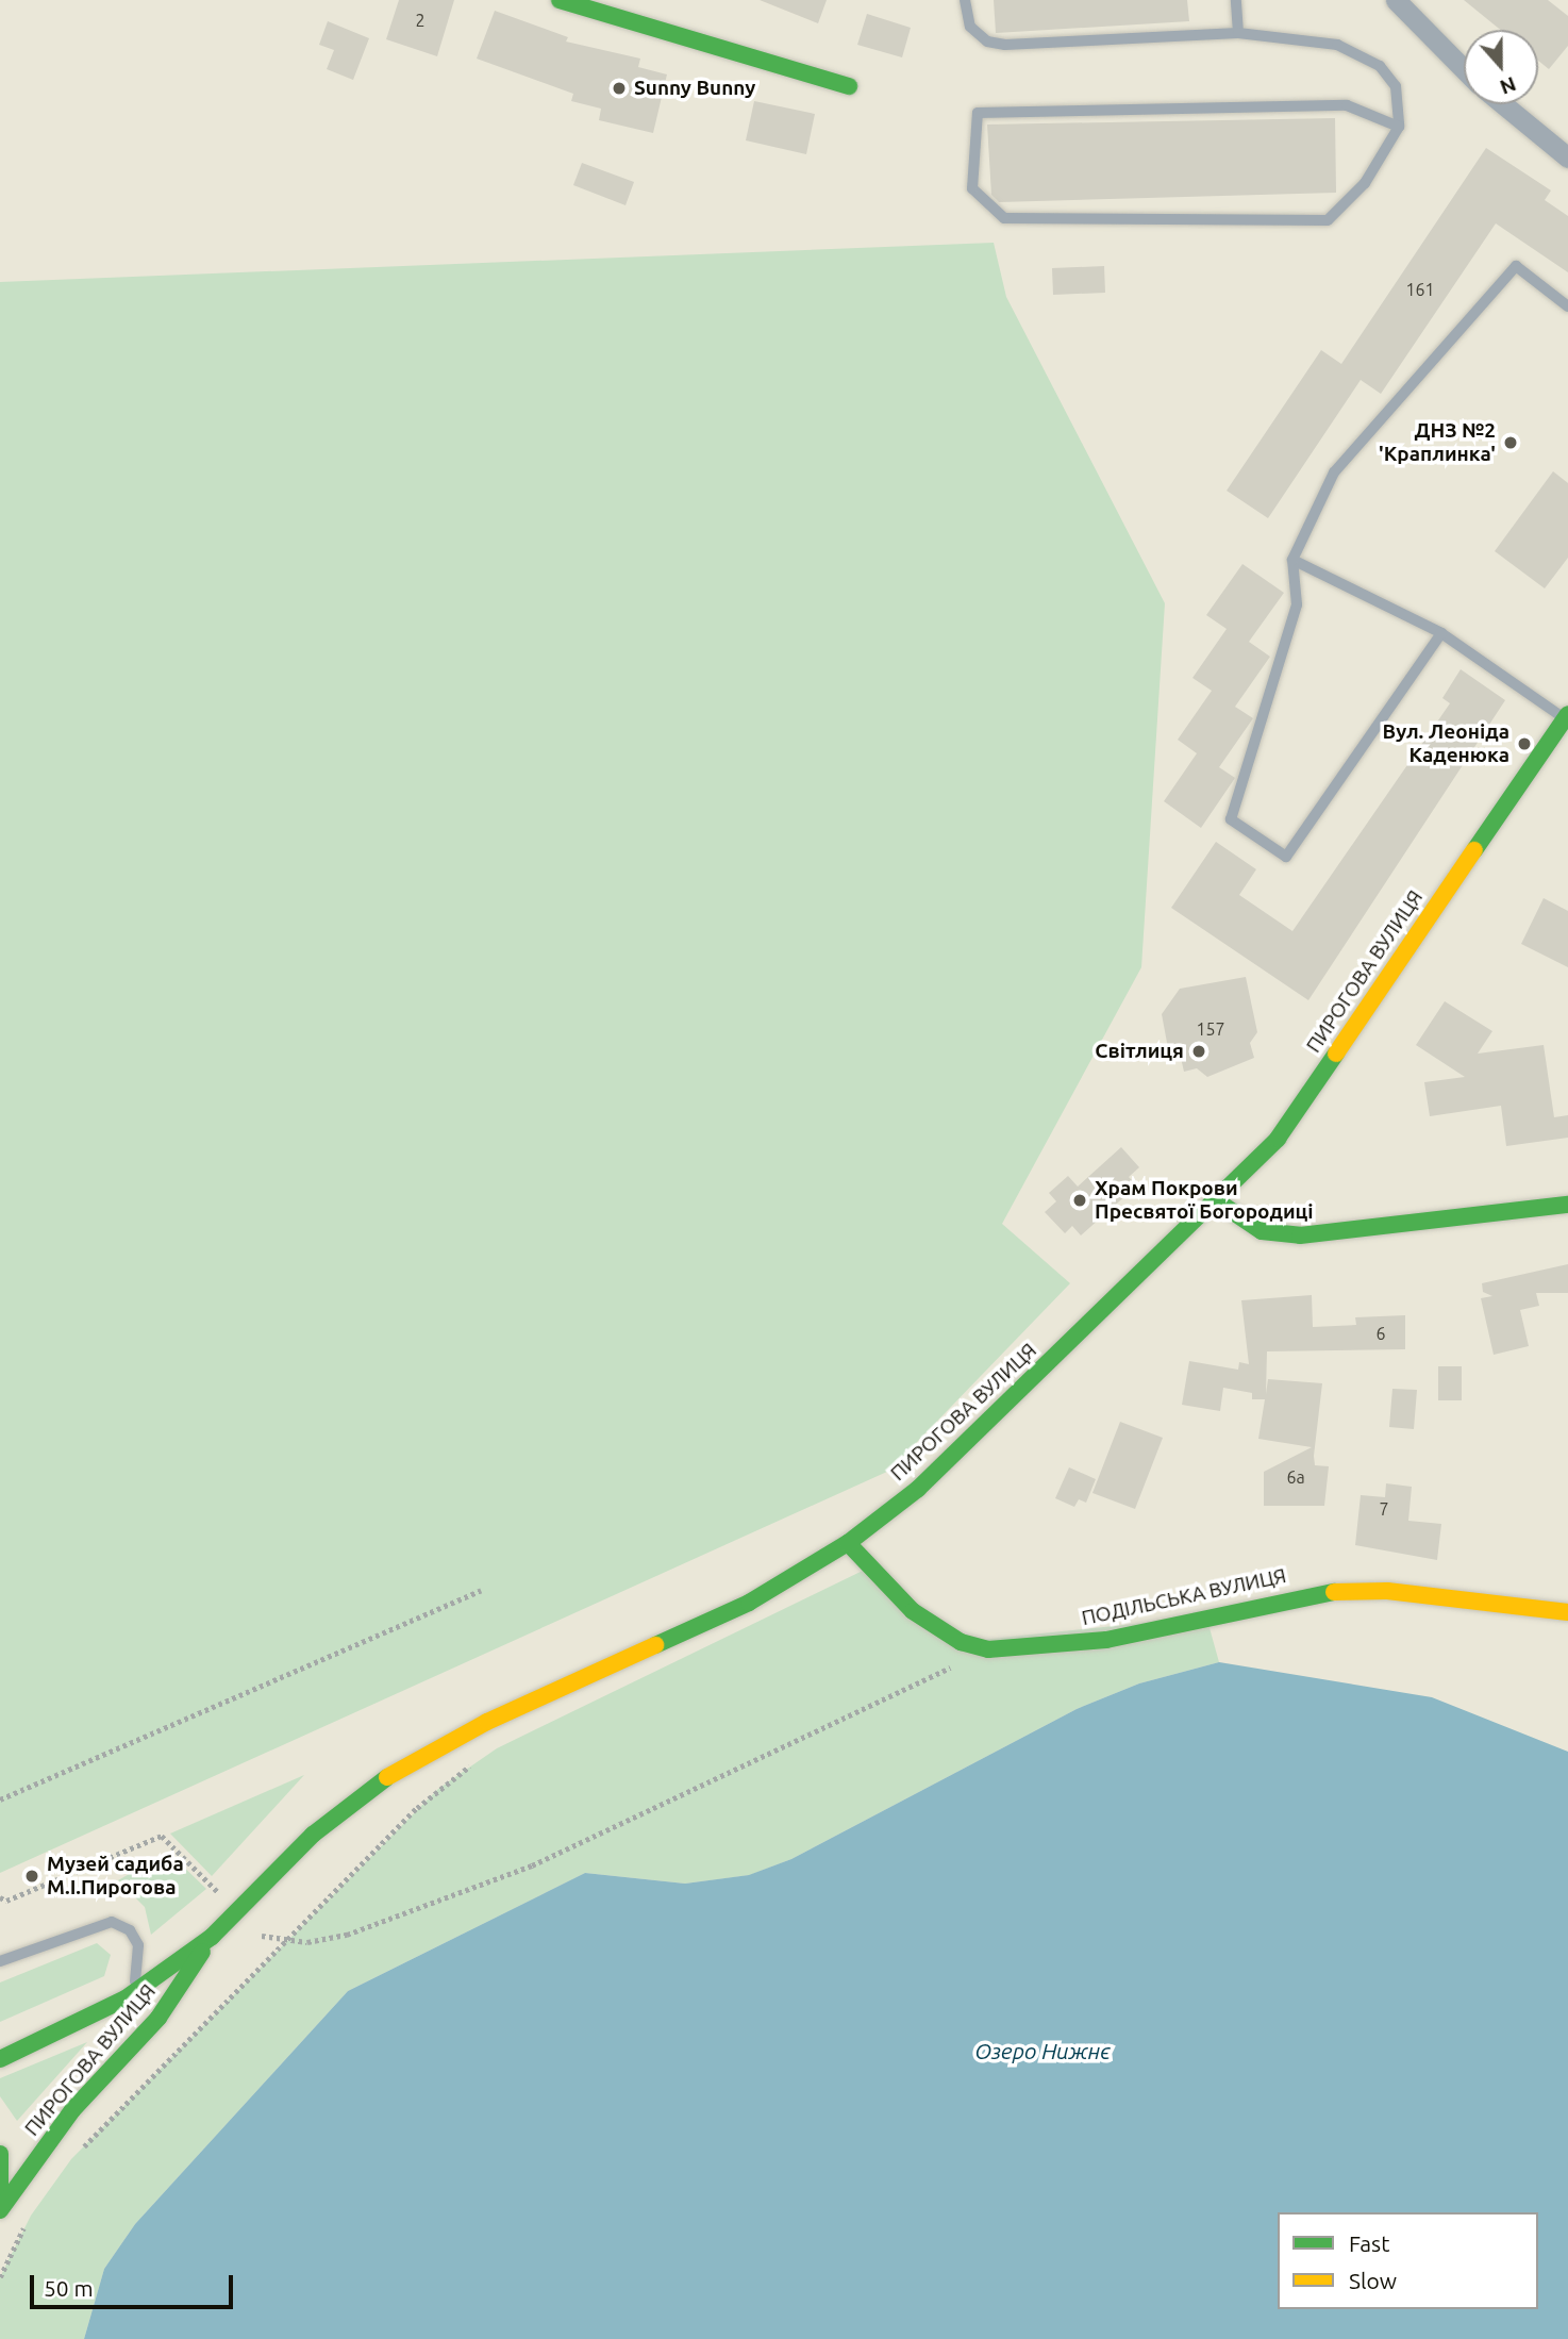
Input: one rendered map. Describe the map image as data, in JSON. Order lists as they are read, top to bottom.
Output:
{
  "streets": {
    "street": ["ПИРОГОВА ВУЛИЦЯ", "ПОДІЛЬСЬКА ВУЛИЦЯ"]
  },
  "crossings": [
    ["ПИРОГОВА ВУЛИЦЯ", "ПОДІЛЬСЬКА ВУЛИЦЯ"]
  ],
  "water": ["Озеро Нижнє"],
  "places": [
    "Sunny Bunny",
    "ДНЗ №2 'Краплинка'",
    "Вул. Леоніда Каденюка",
    "Світлиця",
    "Храм Покрови Пресвятої Богородиці",
    "Музей садиба М.І.Пирогова"
  ],
  "house_numbers": [
    "2",
    "161",
    "157",
    "6",
    "6а",
    "7"
  ],
  "legend": ["Fast", "Slow"],
  "scale_bar": "50 m",
  "north": "bottom"
}
